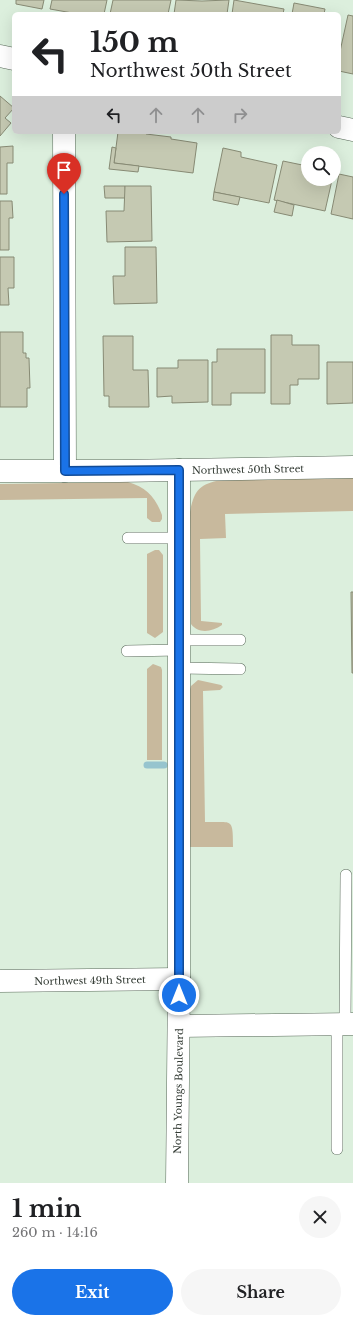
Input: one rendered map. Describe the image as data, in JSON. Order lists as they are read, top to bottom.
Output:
{
  "streets": {
    "street": ["Northwest 50th Street", "Northwest 49th Street", "North Youngs Boulevard"]
  },
  "crossings": [
    ["Northwest 50th Street", "North Youngs Boulevard"],
    ["Northwest 49th Street", "North Youngs Boulevard"]
  ],
  "page": {
    "turn": ["150 m", "Northwest 50th Street"],
    "heading": ["1 min", "260 m · 14:16"],
    "buttons": ["Exit", "Share"]
  }
}
